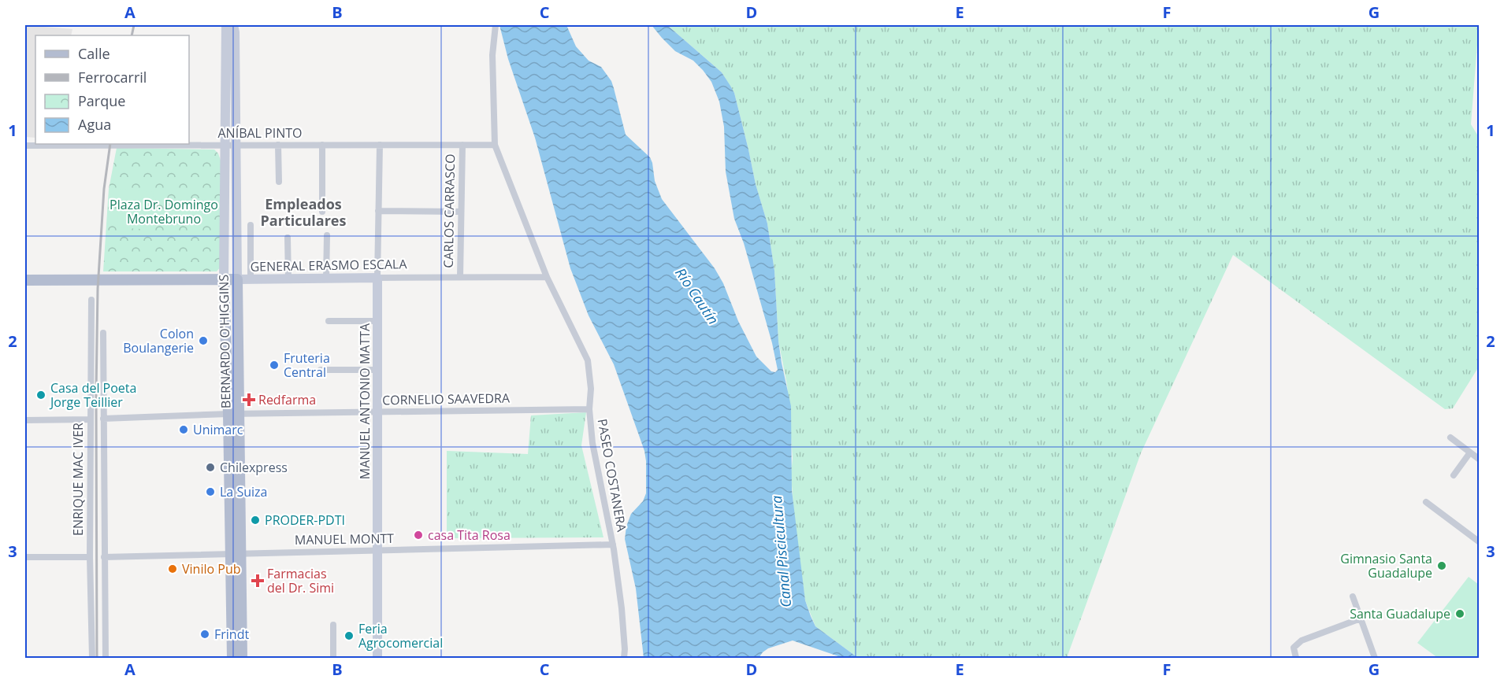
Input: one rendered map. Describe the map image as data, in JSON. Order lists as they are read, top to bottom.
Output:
{
  "streets": {
    "main road": ["GENERAL ERASMO ESCALA", "BERNARDO O'HIGGINS"],
    "street": [
      "ANÍBAL PINTO",
      "CARLOS CARRASCO",
      "CORNELIO SAAVEDRA",
      "MANUEL ANTONIO MATTA",
      "PASEO COSTANERA",
      "ENRIQUE MAC IVER",
      "MANUEL MONTT"
    ]
  },
  "crossings": [
    ["ANÍBAL PINTO", "CARLOS CARRASCO"],
    ["ANÍBAL PINTO", "BERNARDO O'HIGGINS"],
    ["ANÍBAL PINTO", "MANUEL ANTONIO MATTA"],
    ["ANÍBAL PINTO", "PASEO COSTANERA"],
    ["CARLOS CARRASCO", "GENERAL ERASMO ESCALA"],
    ["GENERAL ERASMO ESCALA", "BERNARDO O'HIGGINS"],
    ["GENERAL ERASMO ESCALA", "MANUEL ANTONIO MATTA"],
    ["GENERAL ERASMO ESCALA", "PASEO COSTANERA"],
    ["BERNARDO O'HIGGINS", "CORNELIO SAAVEDRA"],
    ["BERNARDO O'HIGGINS", "MANUEL MONTT"],
    ["CORNELIO SAAVEDRA", "MANUEL ANTONIO MATTA"],
    ["CORNELIO SAAVEDRA", "PASEO COSTANERA"],
    ["CORNELIO SAAVEDRA", "ENRIQUE MAC IVER"],
    ["MANUEL ANTONIO MATTA", "MANUEL MONTT"],
    ["PASEO COSTANERA", "MANUEL MONTT"],
    ["ENRIQUE MAC IVER", "MANUEL MONTT"]
  ],
  "districts": ["Empleados Particulares"],
  "water": ["Río Cautín", "Canal Piscicultura"],
  "parks": ["Plaza Dr. Domingo Montebruno"],
  "places": {
    "other": [
      "Colon Boulangerie",
      "Fruteria Central",
      "Casa del Poeta Jorge Teillier",
      "Unimarc",
      "Chilexpress",
      "La Suiza",
      "PRODER-PDTI",
      "casa Tita Rosa",
      "Gimnasio Santa Guadalupe",
      "Vinilo Pub",
      "Santa Guadalupe",
      "Frindt",
      "Feria Agrocomercial"
    ],
    "health": ["Redfarma", "Farmacias del Dr. Simi"]
  },
  "legend": [
    "Calle",
    "Ferrocarril",
    "Parque",
    "Agua"
  ],
  "grid": {
    "columns": [
      "A",
      "B",
      "C",
      "D",
      "E",
      "F",
      "G"
    ],
    "rows": ["1", "2", "3"]
  }
}
